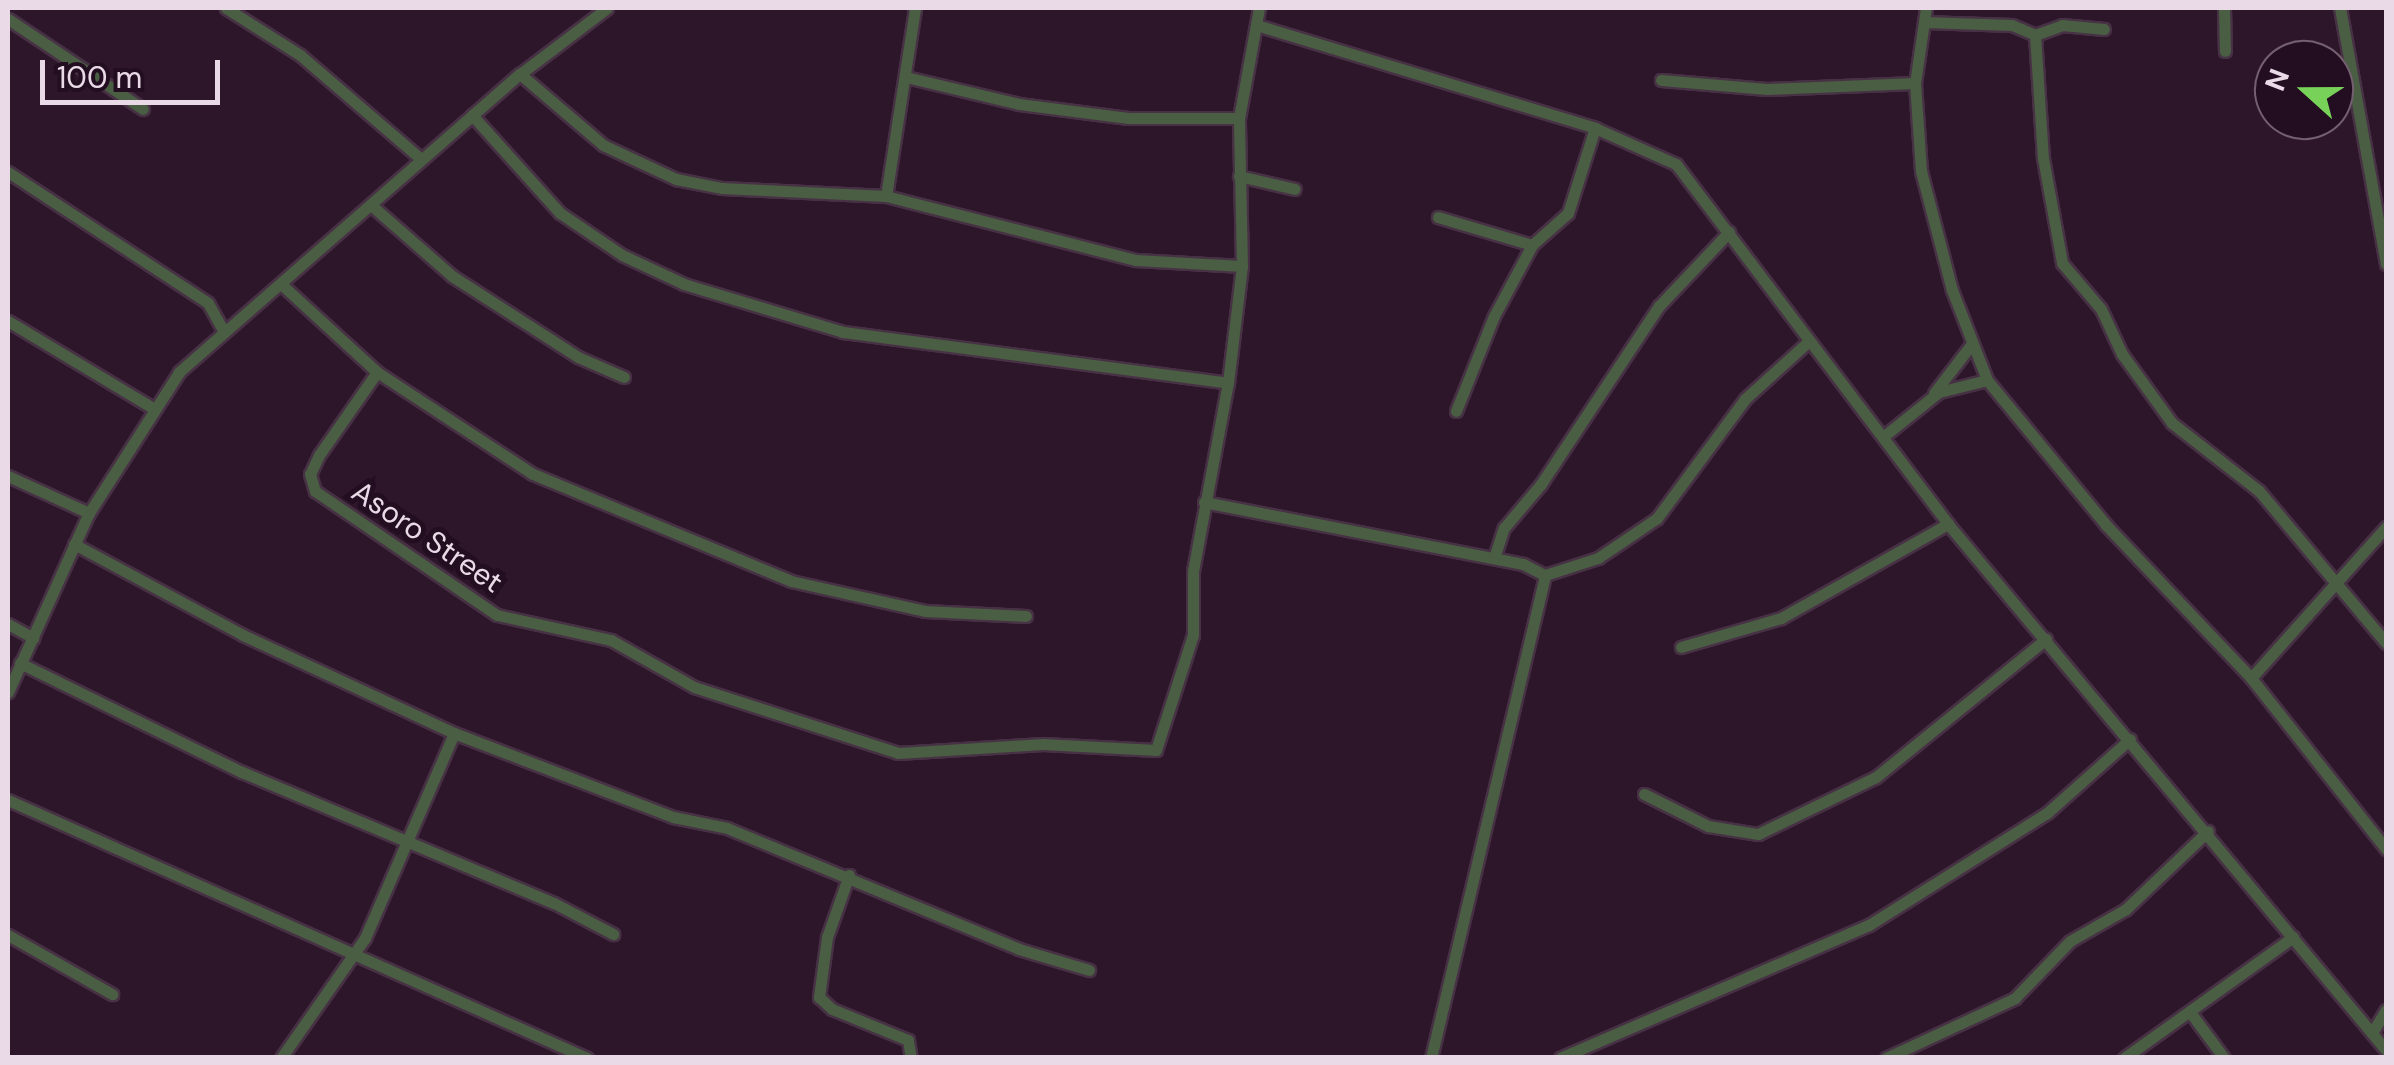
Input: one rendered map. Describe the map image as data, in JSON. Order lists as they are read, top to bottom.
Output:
{
  "streets": {
    "street": ["Asoro Street"]
  },
  "scale_bar": "100 m",
  "north": "left"
}
